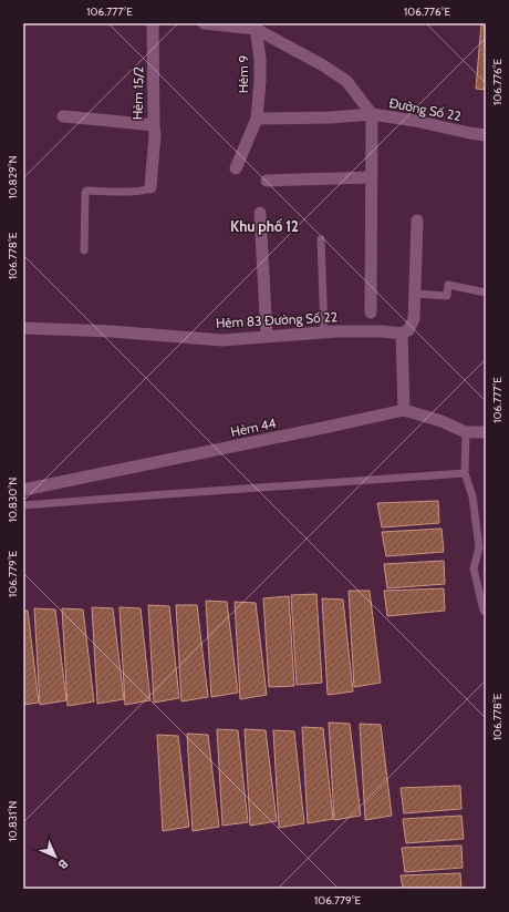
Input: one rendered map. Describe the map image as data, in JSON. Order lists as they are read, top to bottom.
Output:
{
  "streets": {
    "street": [
      "Hẻm 9",
      "Hẻm 15/2",
      "Đường Số 22",
      "Hẻm 83 Đường Số 22",
      "Hẻm 44"
    ]
  },
  "crossings": [
    ["Hẻm 9", "Đường Số 22"]
  ],
  "districts": ["Khu phố 12"],
  "north": "bottom right",
  "coordinates": [
    "106.777°E",
    "106.776°E",
    "10.829°N",
    "106.778°E",
    "10.830°N",
    "106.779°E",
    "10.831°N"
  ]
}
